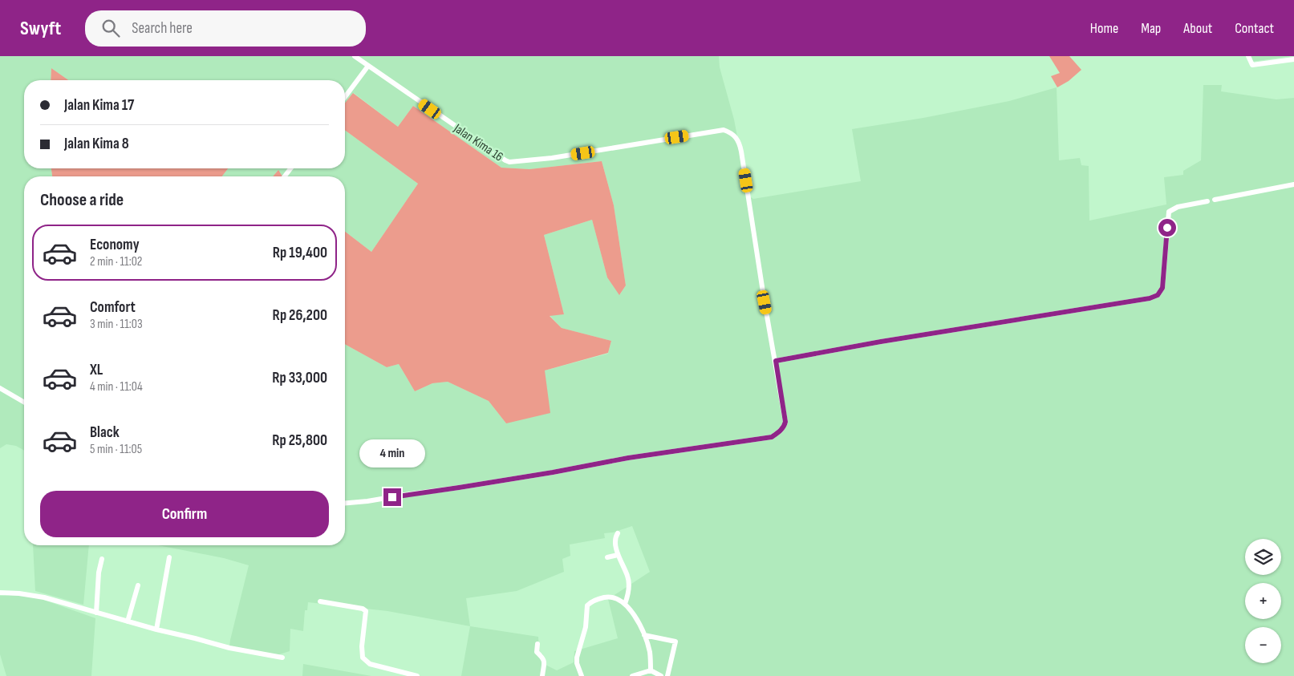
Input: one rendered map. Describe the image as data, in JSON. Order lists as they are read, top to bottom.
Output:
{
  "streets": {
    "street": ["Jalan Kima 16"]
  },
  "page": {
    "header": "Swyft",
    "search": "Search here",
    "nav": [
      "Home",
      "Map",
      "About",
      "Contact"
    ],
    "banner": ["Jalan Kima 17", "Jalan Kima 8"],
    "heading": "Choose a ride",
    "list": [
      {
        "name": "Economy",
        "note": "2 min · 11:02",
        "value": "Rp 19,400"
      },
      {
        "name": "Comfort",
        "note": "3 min · 11:03",
        "value": "Rp 26,200"
      },
      {
        "name": "XL",
        "note": "4 min · 11:04",
        "value": "Rp 33,000"
      },
      {
        "name": "Black",
        "note": "5 min · 11:05",
        "value": "Rp 25,800"
      }
    ],
    "bubble": "4 min",
    "buttons": "Confirm",
    "map_buttons": ["+", "−"]
  }
}
